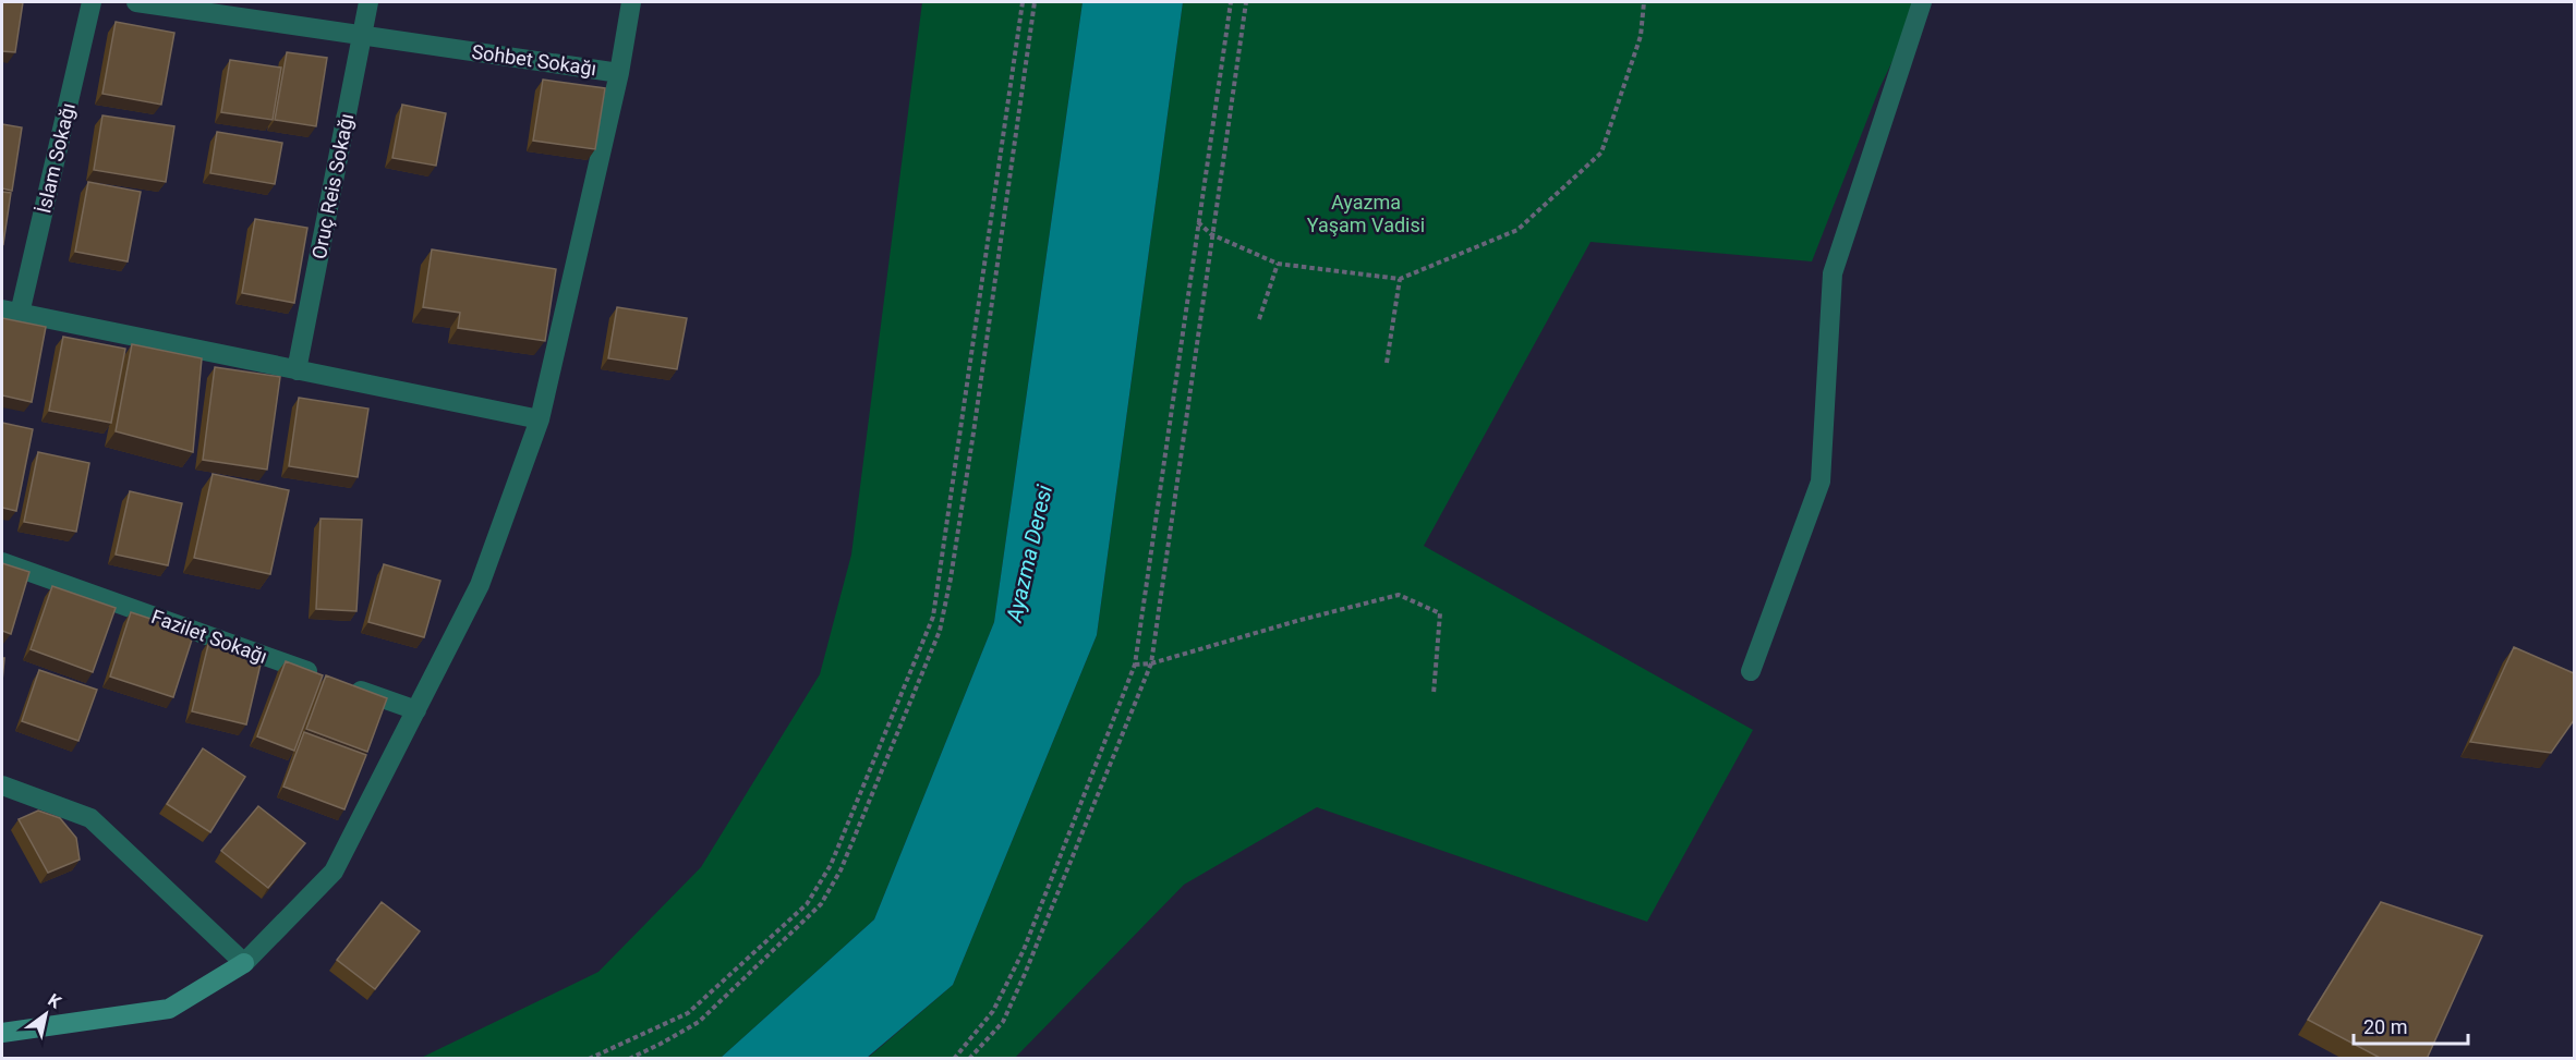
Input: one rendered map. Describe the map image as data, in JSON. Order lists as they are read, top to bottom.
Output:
{
  "streets": {
    "street": [
      "Sohbet Sokağı",
      "İslam Sokağı",
      "Oruç Reis Sokağı",
      "Fazilet Sokağı"
    ]
  },
  "crossings": [
    ["Sohbet Sokağı", "Oruç Reis Sokağı"],
    ["Sohbet Sokağı", "Fazilet Sokağı"]
  ],
  "water": ["Ayazma Deresi"],
  "parks": ["Ayazma Yaşam Vadisi"],
  "scale_bar": "20 m",
  "north": "top right"
}
